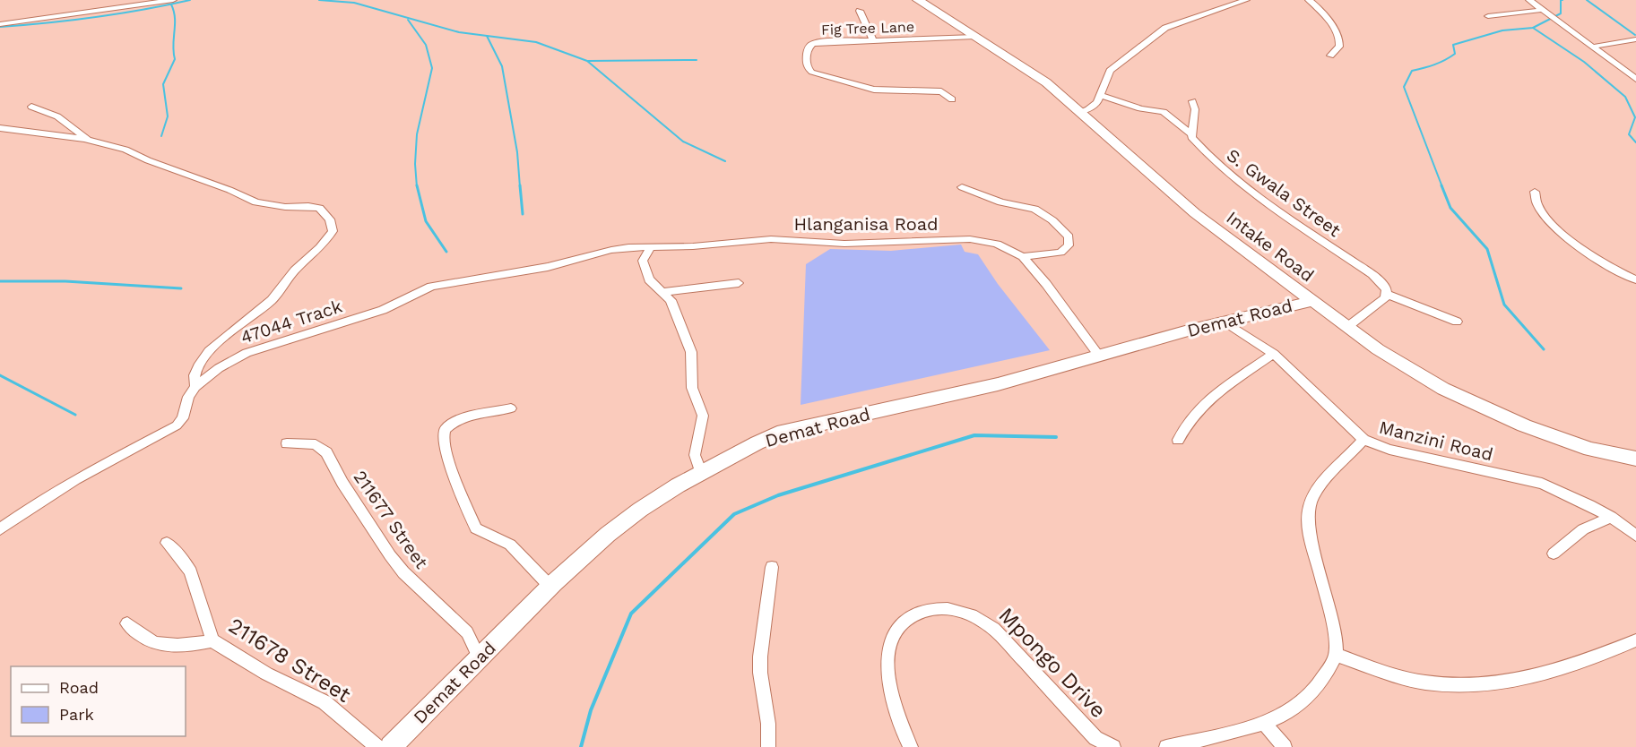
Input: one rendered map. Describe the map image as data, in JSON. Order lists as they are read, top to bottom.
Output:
{
  "streets": {
    "street": [
      "Fig Tree Lane",
      "S. Gwala Street",
      "Hlanganisa Road",
      "Intake Road",
      "Demat Road",
      "47044 Track",
      "Manzini Road",
      "211677 Street",
      "211678 Street",
      "Mpongo Drive"
    ]
  },
  "crossings": [
    ["Fig Tree Lane", "Intake Road"],
    ["Hlanganisa Road", "Demat Road"],
    ["Hlanganisa Road", "47044 Track"],
    ["Intake Road", "Demat Road"],
    ["Demat Road", "Manzini Road"],
    ["Demat Road", "211677 Street"]
  ],
  "legend": ["Road", "Park"]
}
